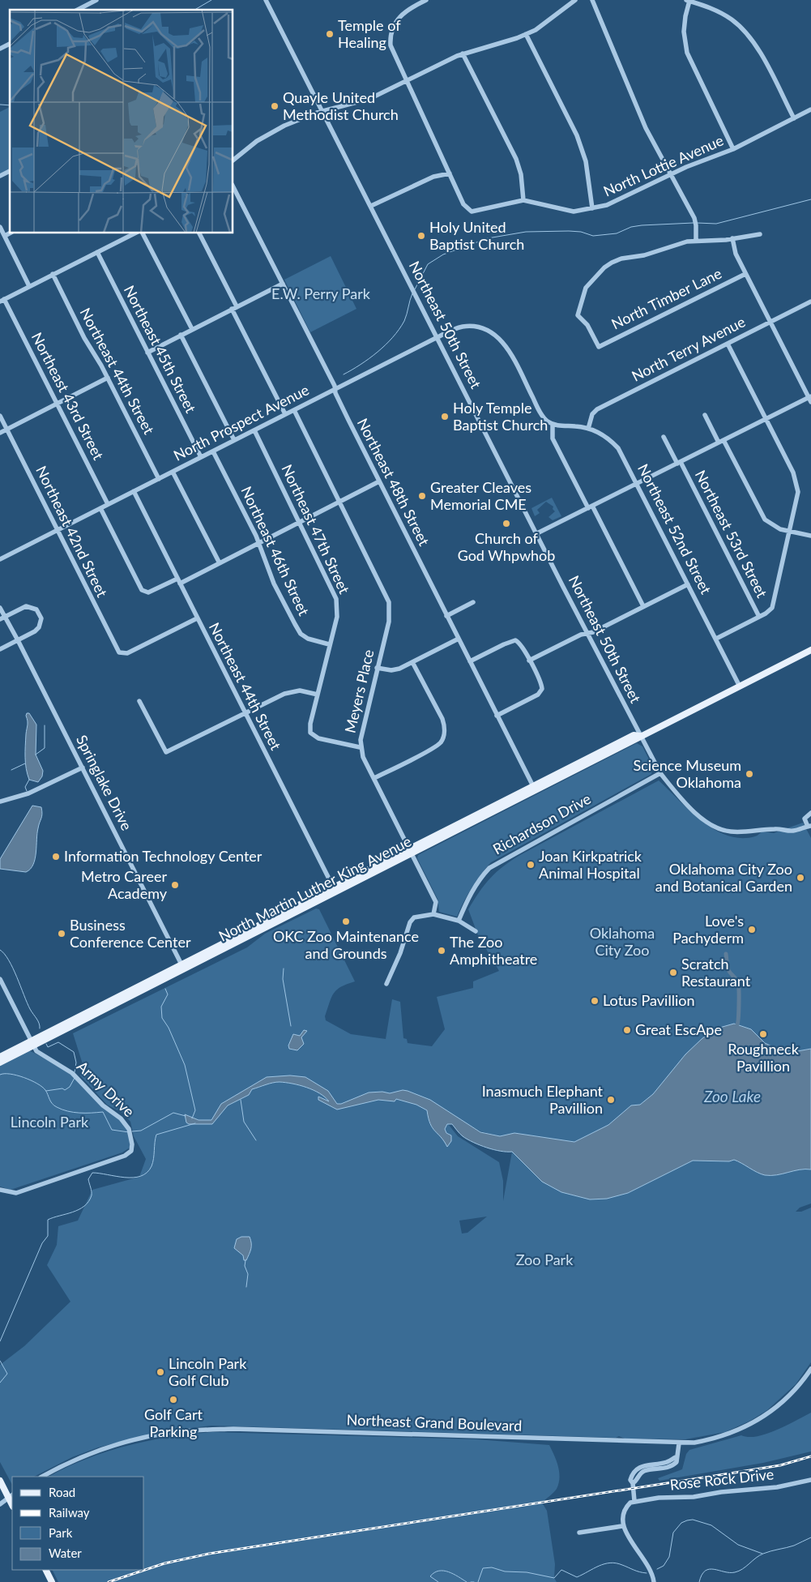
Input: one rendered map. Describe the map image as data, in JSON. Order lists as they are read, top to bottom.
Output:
{
  "streets": {
    "main road": ["North Martin Luther King Avenue"],
    "street": [
      "North Lottie Avenue",
      "North Timber Lane",
      "Northeast 50th Street",
      "Northeast 45th Street",
      "North Terry Avenue",
      "Northeast 44th Street",
      "Northeast 43rd Street",
      "North Prospect Avenue",
      "Northeast 48th Street",
      "Northeast 47th Street",
      "Northeast 52nd Street",
      "Northeast 42nd Street",
      "Northeast 53rd Street",
      "Northeast 46th Street",
      "Meyers Place",
      "Springlake Drive",
      "Richardson Drive",
      "Army Drive",
      "Northeast Grand Boulevard",
      "Rose Rock Drive"
    ]
  },
  "crossings": [
    ["Northeast 50th Street", "North Prospect Avenue"],
    ["Northeast 50th Street", "Richardson Drive"],
    ["Northeast 50th Street", "North Martin Luther King Avenue"],
    ["Northeast 45th Street", "North Prospect Avenue"],
    ["North Terry Avenue", "Northeast 52nd Street"],
    ["Northeast 44th Street", "North Prospect Avenue"],
    ["Northeast 44th Street", "Northeast 42nd Street"],
    ["Northeast 44th Street", "North Martin Luther King Avenue"],
    ["Northeast 43rd Street", "North Prospect Avenue"],
    ["North Prospect Avenue", "Northeast 48th Street"],
    ["North Prospect Avenue", "Northeast 47th Street"],
    ["North Prospect Avenue", "Northeast 52nd Street"],
    ["North Prospect Avenue", "Northeast 42nd Street"],
    ["North Prospect Avenue", "Northeast 46th Street"],
    ["North Prospect Avenue", "Meyers Place"],
    ["Northeast 48th Street", "North Martin Luther King Avenue"],
    ["Northeast 47th Street", "Northeast 46th Street"],
    ["Northeast 47th Street", "Meyers Place"],
    ["Northeast 52nd Street", "North Martin Luther King Avenue"],
    ["Meyers Place", "North Martin Luther King Avenue"],
    ["Springlake Drive", "North Martin Luther King Avenue"],
    ["North Martin Luther King Avenue", "Army Drive"]
  ],
  "water": ["Zoo Lake"],
  "parks": [
    "E.W. Perry Park",
    "Oklahoma City Zoo",
    "Lincoln Park",
    "Zoo Park"
  ],
  "places": [
    "Temple of Healing",
    "Quayle United Methodist Church",
    "Holy United Baptist Church",
    "Holy Temple Baptist Church",
    "Greater Cleaves Memorial CME",
    "Church of God Whpwhob",
    "Science Museum Oklahoma",
    "Information Technology Center",
    "Joan Kirkpatrick Animal Hospital",
    "Oklahoma City Zoo and Botanical Garden",
    "Metro Career Academy",
    "OKC Zoo Maintenance and Grounds",
    "Love's Pachyderm",
    "Business Conference Center",
    "The Zoo Amphitheatre",
    "Scratch Restaurant",
    "Lotus Pavillion",
    "Great EscApe",
    "Roughneck Pavillion",
    "Inasmuch Elephant Pavillion",
    "Lincoln Park Golf Club",
    "Golf Cart Parking"
  ],
  "legend": [
    "Road",
    "Railway",
    "Park",
    "Water"
  ]
}
